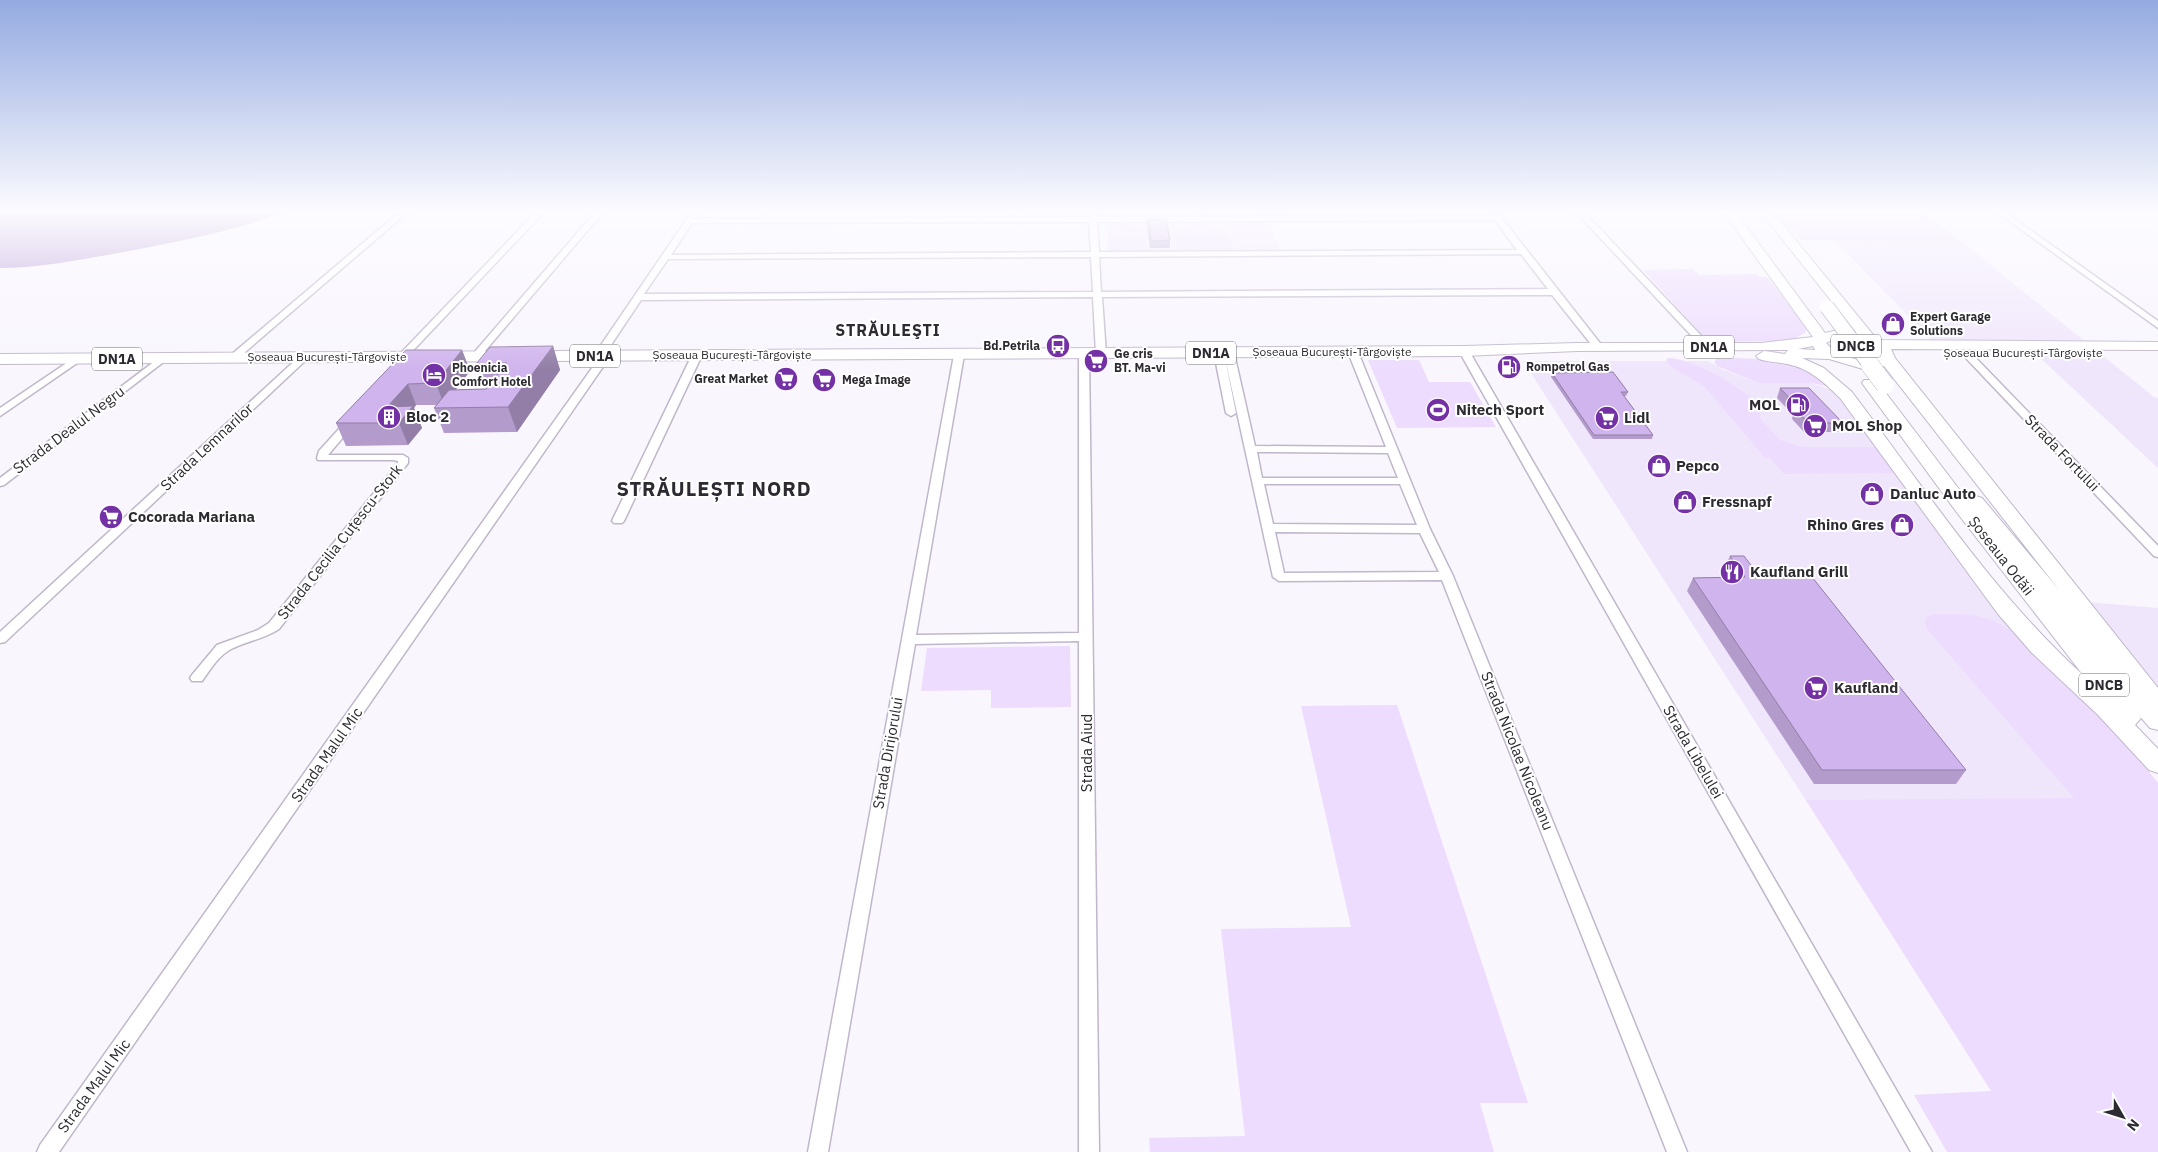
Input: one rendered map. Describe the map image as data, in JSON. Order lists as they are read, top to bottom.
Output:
{
  "streets": {
    "main road": [
      "DNCB",
      "DN1A",
      "Șoseaua București-Târgoviște",
      "Șoseaua Odăii"
    ],
    "street": [
      "Strada Dealul Negru",
      "Strada Lemnarilor",
      "Strada Fortului",
      "Strada Cecilia Cuțescu-Stork",
      "Strada Nicolae Nicoleanu",
      "Strada Libelulei",
      "Strada Dirijorului",
      "Strada Aiud",
      "Strada Malul Mic"
    ]
  },
  "crossings": [
    ["DN1A", "Șoseaua București-Târgoviște"],
    ["Șoseaua București-Târgoviște", "Strada Dealul Negru"],
    ["Șoseaua București-Târgoviște", "Strada Lemnarilor"],
    ["Șoseaua București-Târgoviște", "Strada Fortului"],
    ["Șoseaua București-Târgoviște", "Strada Nicolae Nicoleanu"],
    ["Șoseaua București-Târgoviște", "Strada Libelulei"],
    ["Șoseaua București-Târgoviște", "Strada Dirijorului"],
    ["Șoseaua București-Târgoviște", "Strada Aiud"],
    ["Șoseaua București-Târgoviște", "Strada Malul Mic"]
  ],
  "districts": ["STRĂULEŞTI", "STRĂULEȘTI NORD"],
  "places": {
    "shop": [
      "Expert Garage Solutions",
      "Pepco",
      "Danluc Auto",
      "Fressnapf",
      "Rhino Gres"
    ],
    "bus stop": ["Bd.Petrila"],
    "supermarket": [
      "Ge cris BT. Ma-vi",
      "Great Market",
      "Mega Image",
      "Lidl",
      "MOL Shop",
      "Cocorada Mariana",
      "Kaufland"
    ],
    "fuel station": ["Rompetrol Gas", "MOL"],
    "hotel": ["Phoenicia Comfort Hotel"],
    "sports": ["Nitech Sport"],
    "building": ["Bloc 2"],
    "restaurant": ["Kaufland Grill"]
  },
  "north": "bottom right"
}
